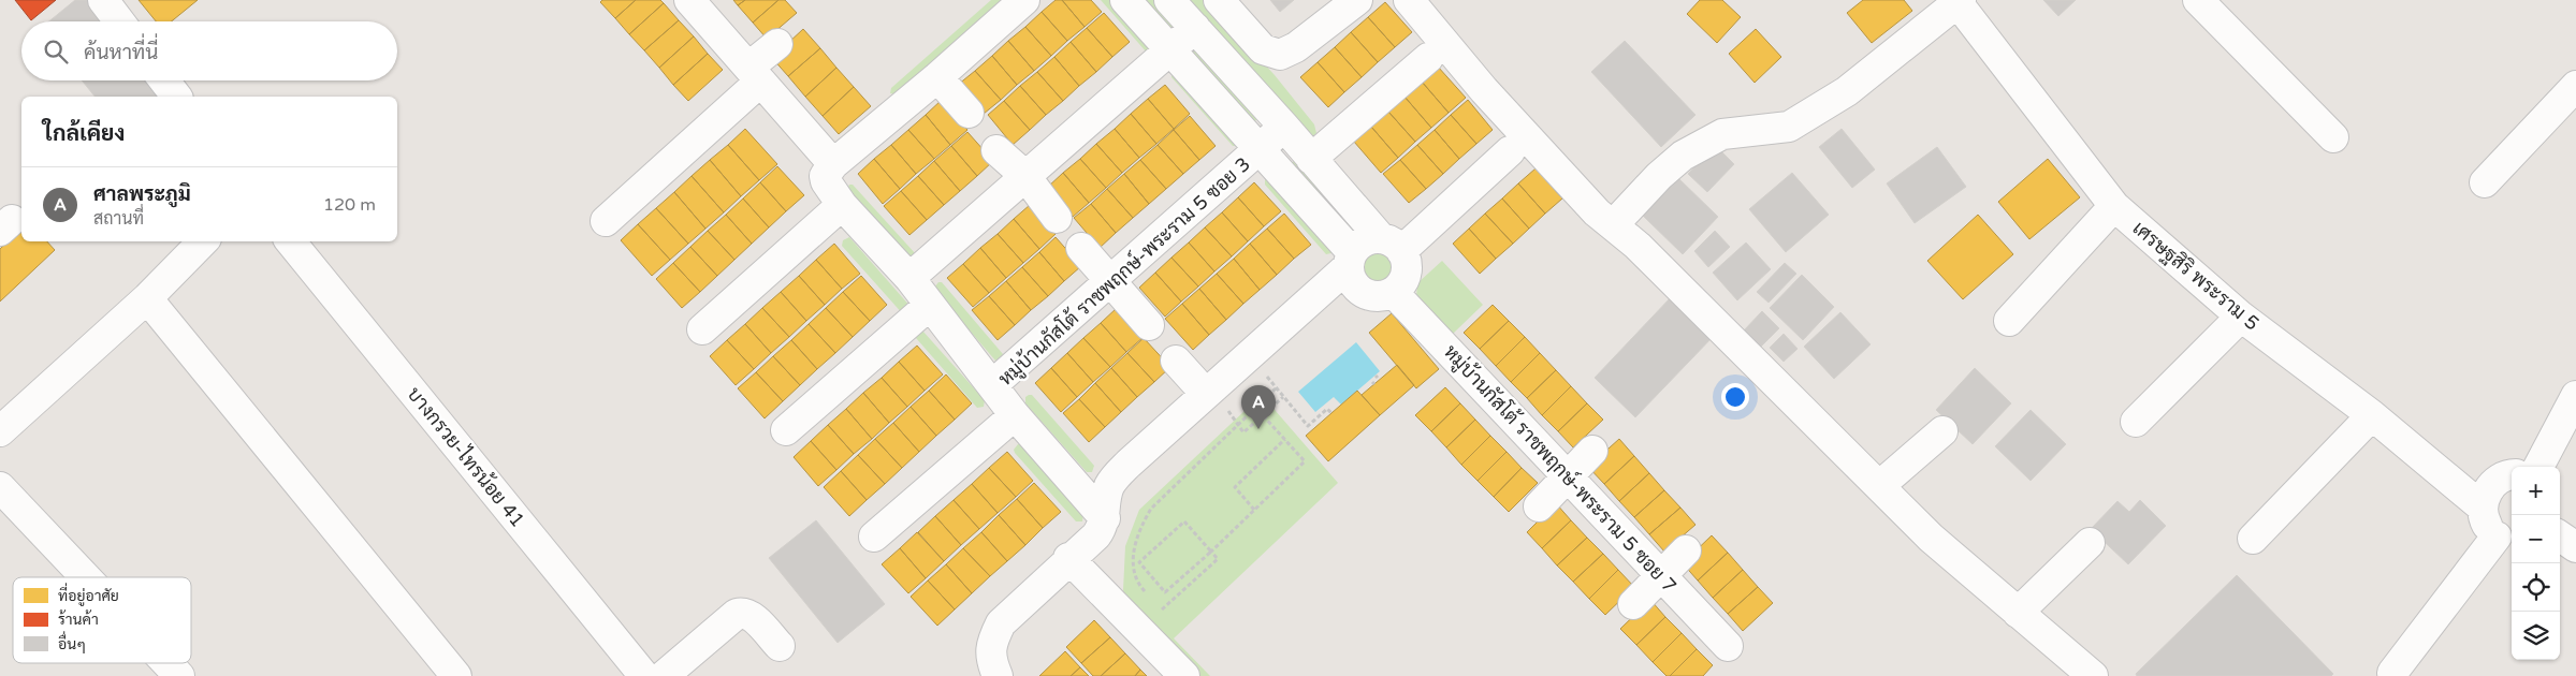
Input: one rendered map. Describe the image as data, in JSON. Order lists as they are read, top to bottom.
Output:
{
  "streets": {
    "street": [
      "หมู่บ้านกัสโต้ ราชพฤกษ์-พระราม 5 ซอย 3",
      "เศรษฐสิริ พระราม 5",
      "บางกรวย-ไทรน้อย 41",
      "หมู่บ้านกัสโต้ ราชพฤกษ์-พระราม 5 ซอย 7"
    ]
  },
  "legend": ["ที่อยู่อาศัย", "ร้านค้า", "อื่นๆ"],
  "page": {
    "search": "ค้นหาที่นี่",
    "heading": "ใกล้เคียง",
    "list": [
      {
        "mark": "A",
        "name": "ศาลพระภูมิ",
        "note": "สถานที่",
        "value": "120 m"
      }
    ],
    "pins": "A",
    "map_buttons": ["+", "−"]
  }
}
